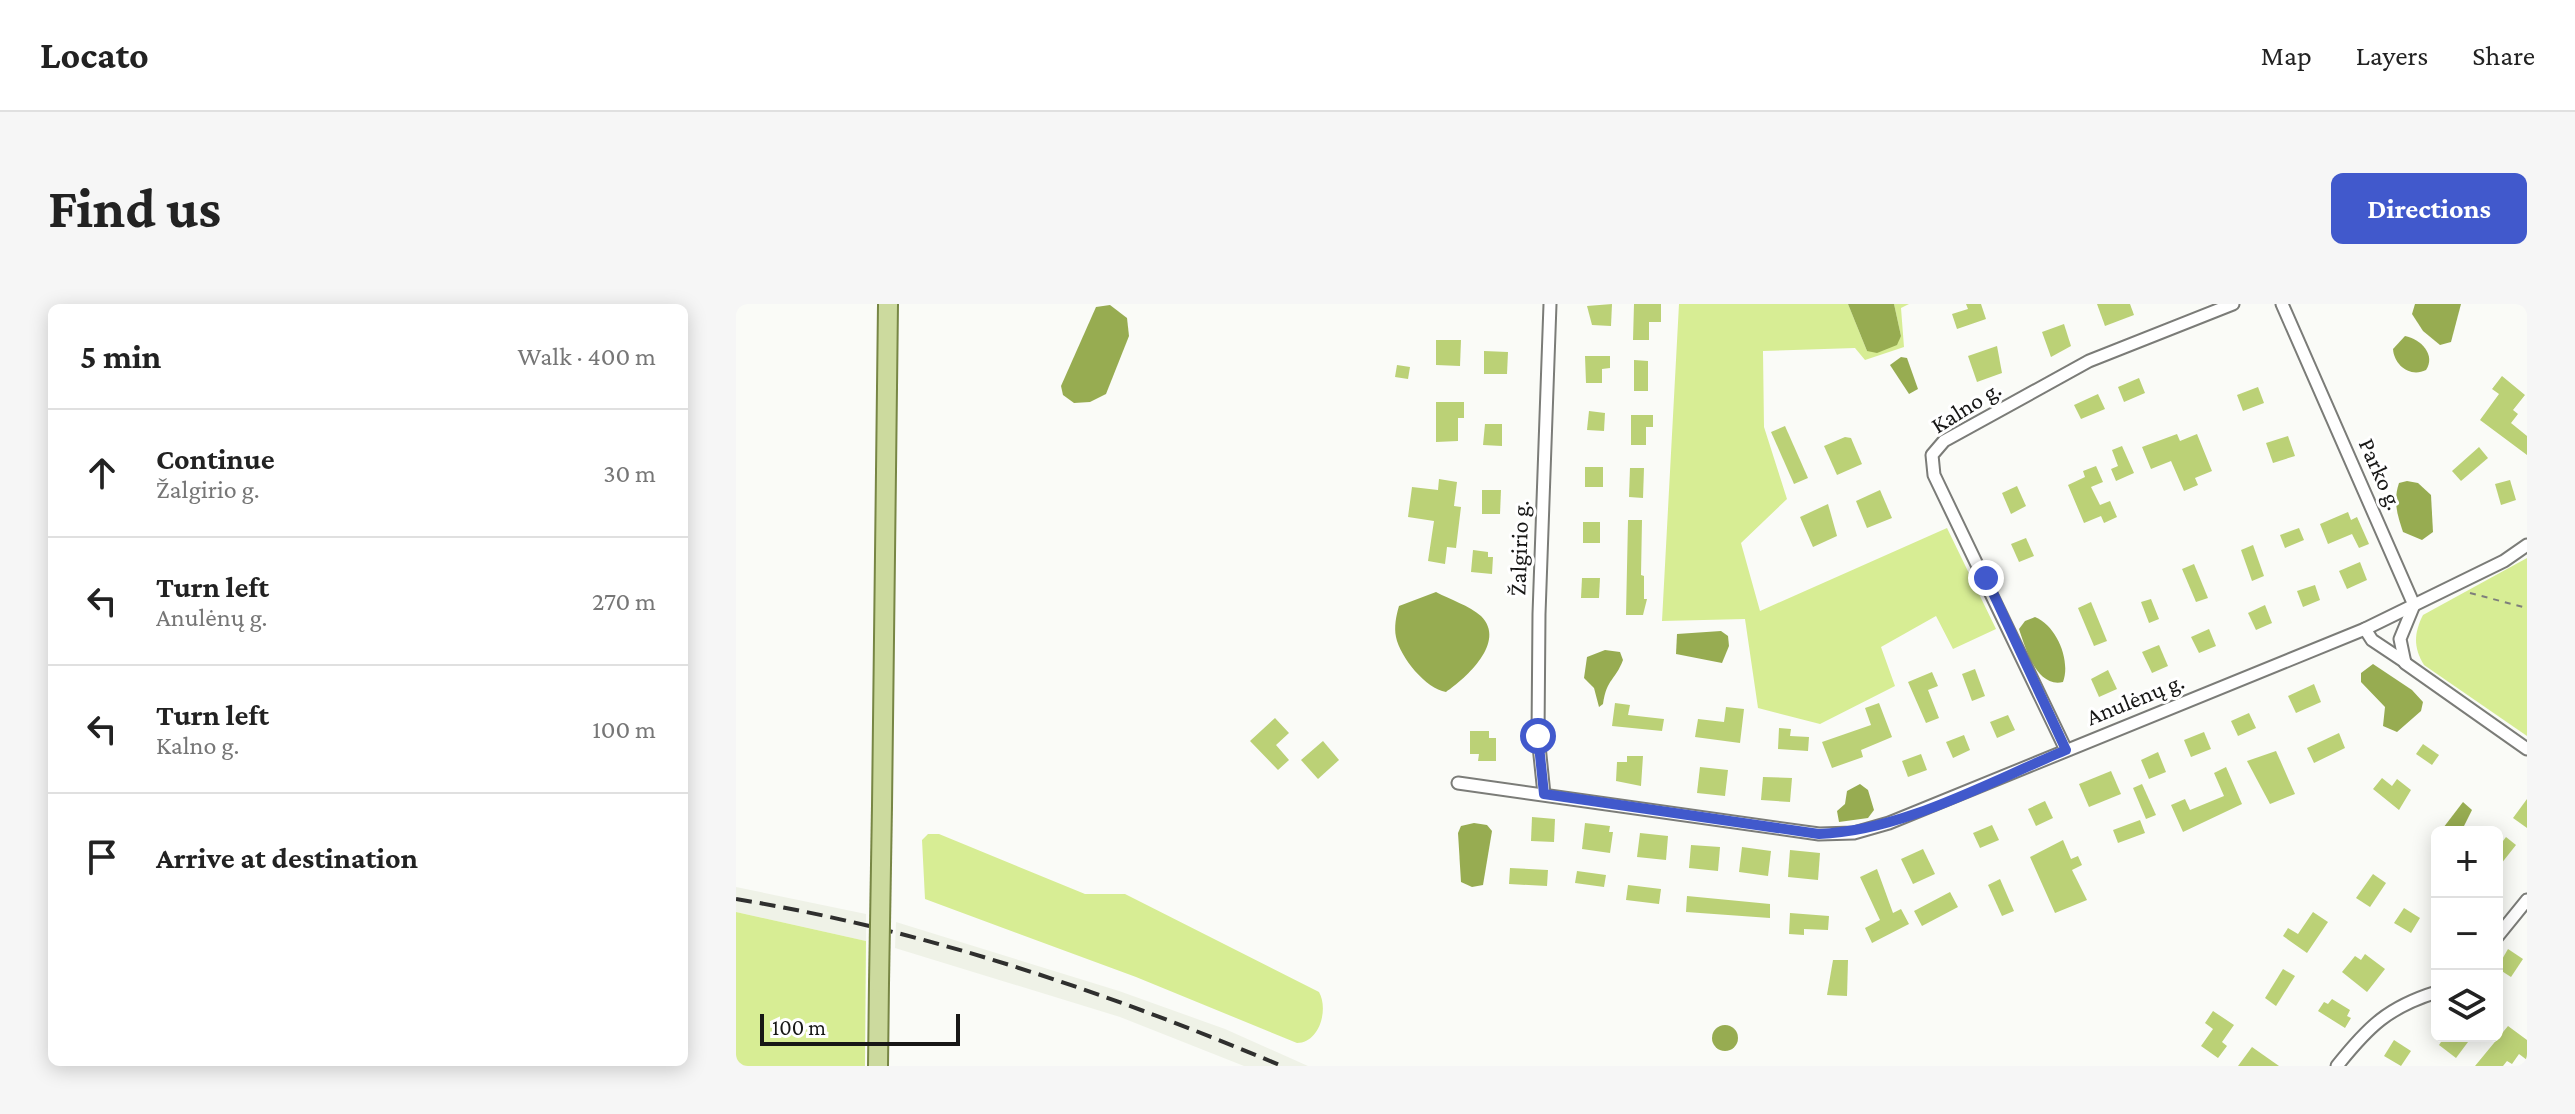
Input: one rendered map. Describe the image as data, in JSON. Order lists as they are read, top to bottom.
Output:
{
  "streets": {
    "street": [
      "Kalno g.",
      "Parko g.",
      "Žalgirio g.",
      "Anulėnų g."
    ]
  },
  "crossings": [
    ["Kalno g.", "Anulėnų g."],
    ["Parko g.", "Anulėnų g."],
    ["Žalgirio g.", "Anulėnų g."]
  ],
  "scale_bar": "100 m",
  "page": {
    "header": "Locato",
    "nav": ["Map", "Layers", "Share"],
    "buttons": "Directions",
    "title": "Find us",
    "heading": ["5 min", "Walk · 400 m"],
    "list": [
      ["Continue", "Žalgirio g.", "30 m"],
      ["Turn left", "Anulėnų g.", "270 m"],
      ["Turn left", "Kalno g.", "100 m"],
      "Arrive at destination"
    ],
    "map_buttons": ["+", "−"],
    "scale": "100 m"
  }
}
